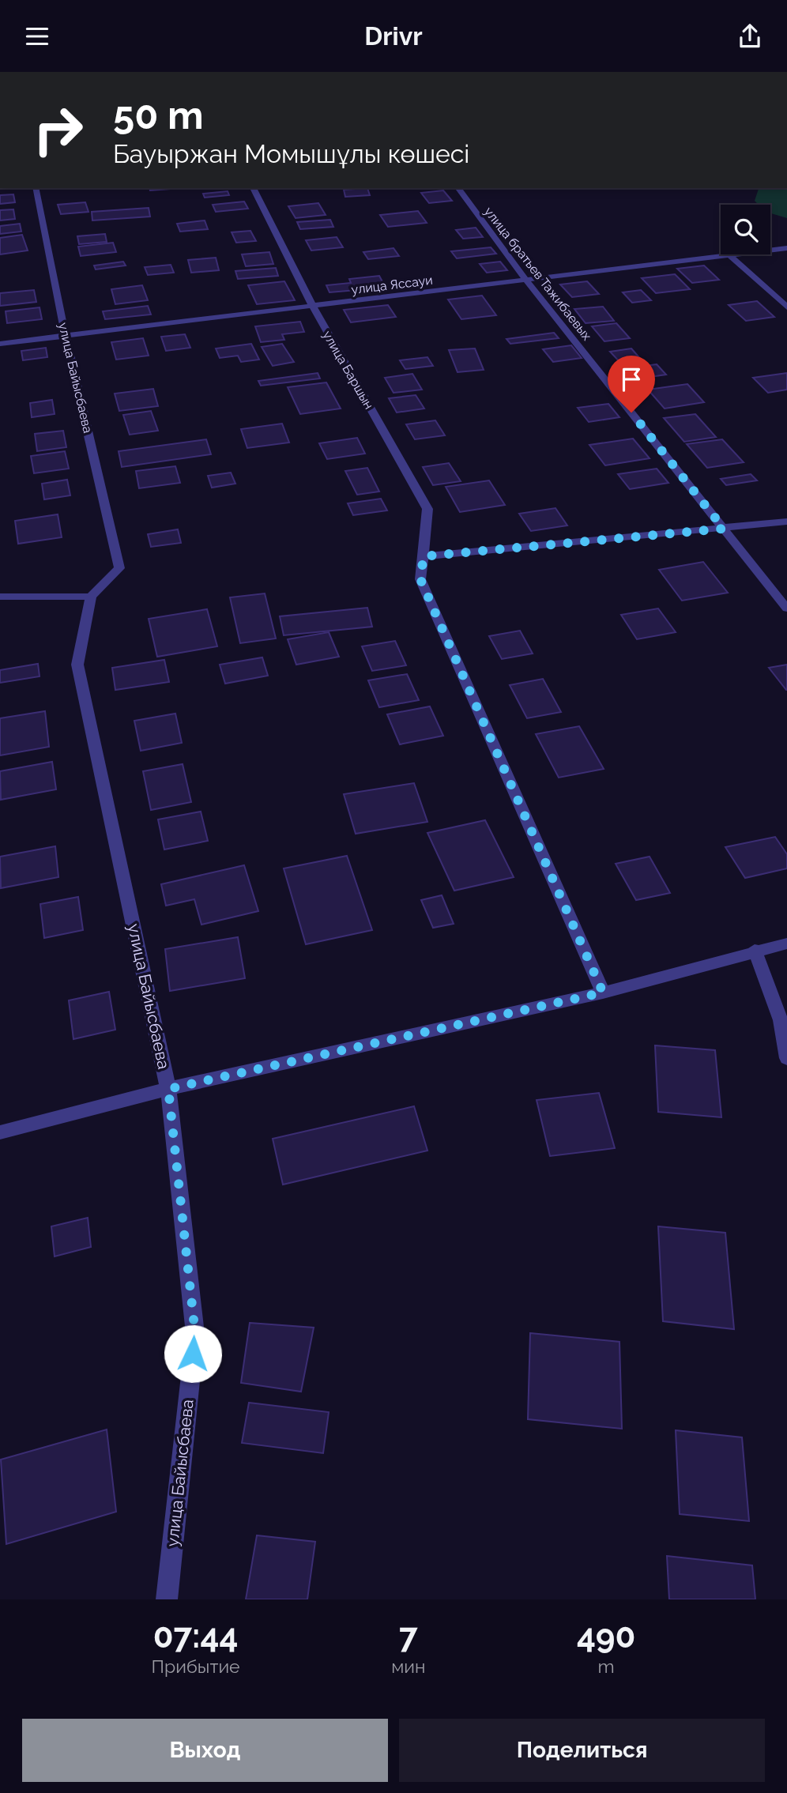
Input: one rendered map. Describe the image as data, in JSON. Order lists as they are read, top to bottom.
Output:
{
  "streets": {
    "street": [
      "улица братьев Тажибаевых",
      "улица Яссауи",
      "улица Баршын",
      "улица Байысбаева"
    ]
  },
  "crossings": [
    ["улица братьев Тажибаевых", "улица Яссауи"],
    ["улица Яссауи", "улица Баршын"],
    ["улица Яссауи", "улица Байысбаева"]
  ],
  "page": {
    "header": "Drivr",
    "turn": ["50 m", "Бауыржан Момышұлы көшесі"],
    "eta": [
      "07:44",
      "Прибытие",
      "7",
      "мин",
      "490",
      "m"
    ],
    "buttons": ["Выход", "Поделиться"]
  }
}
